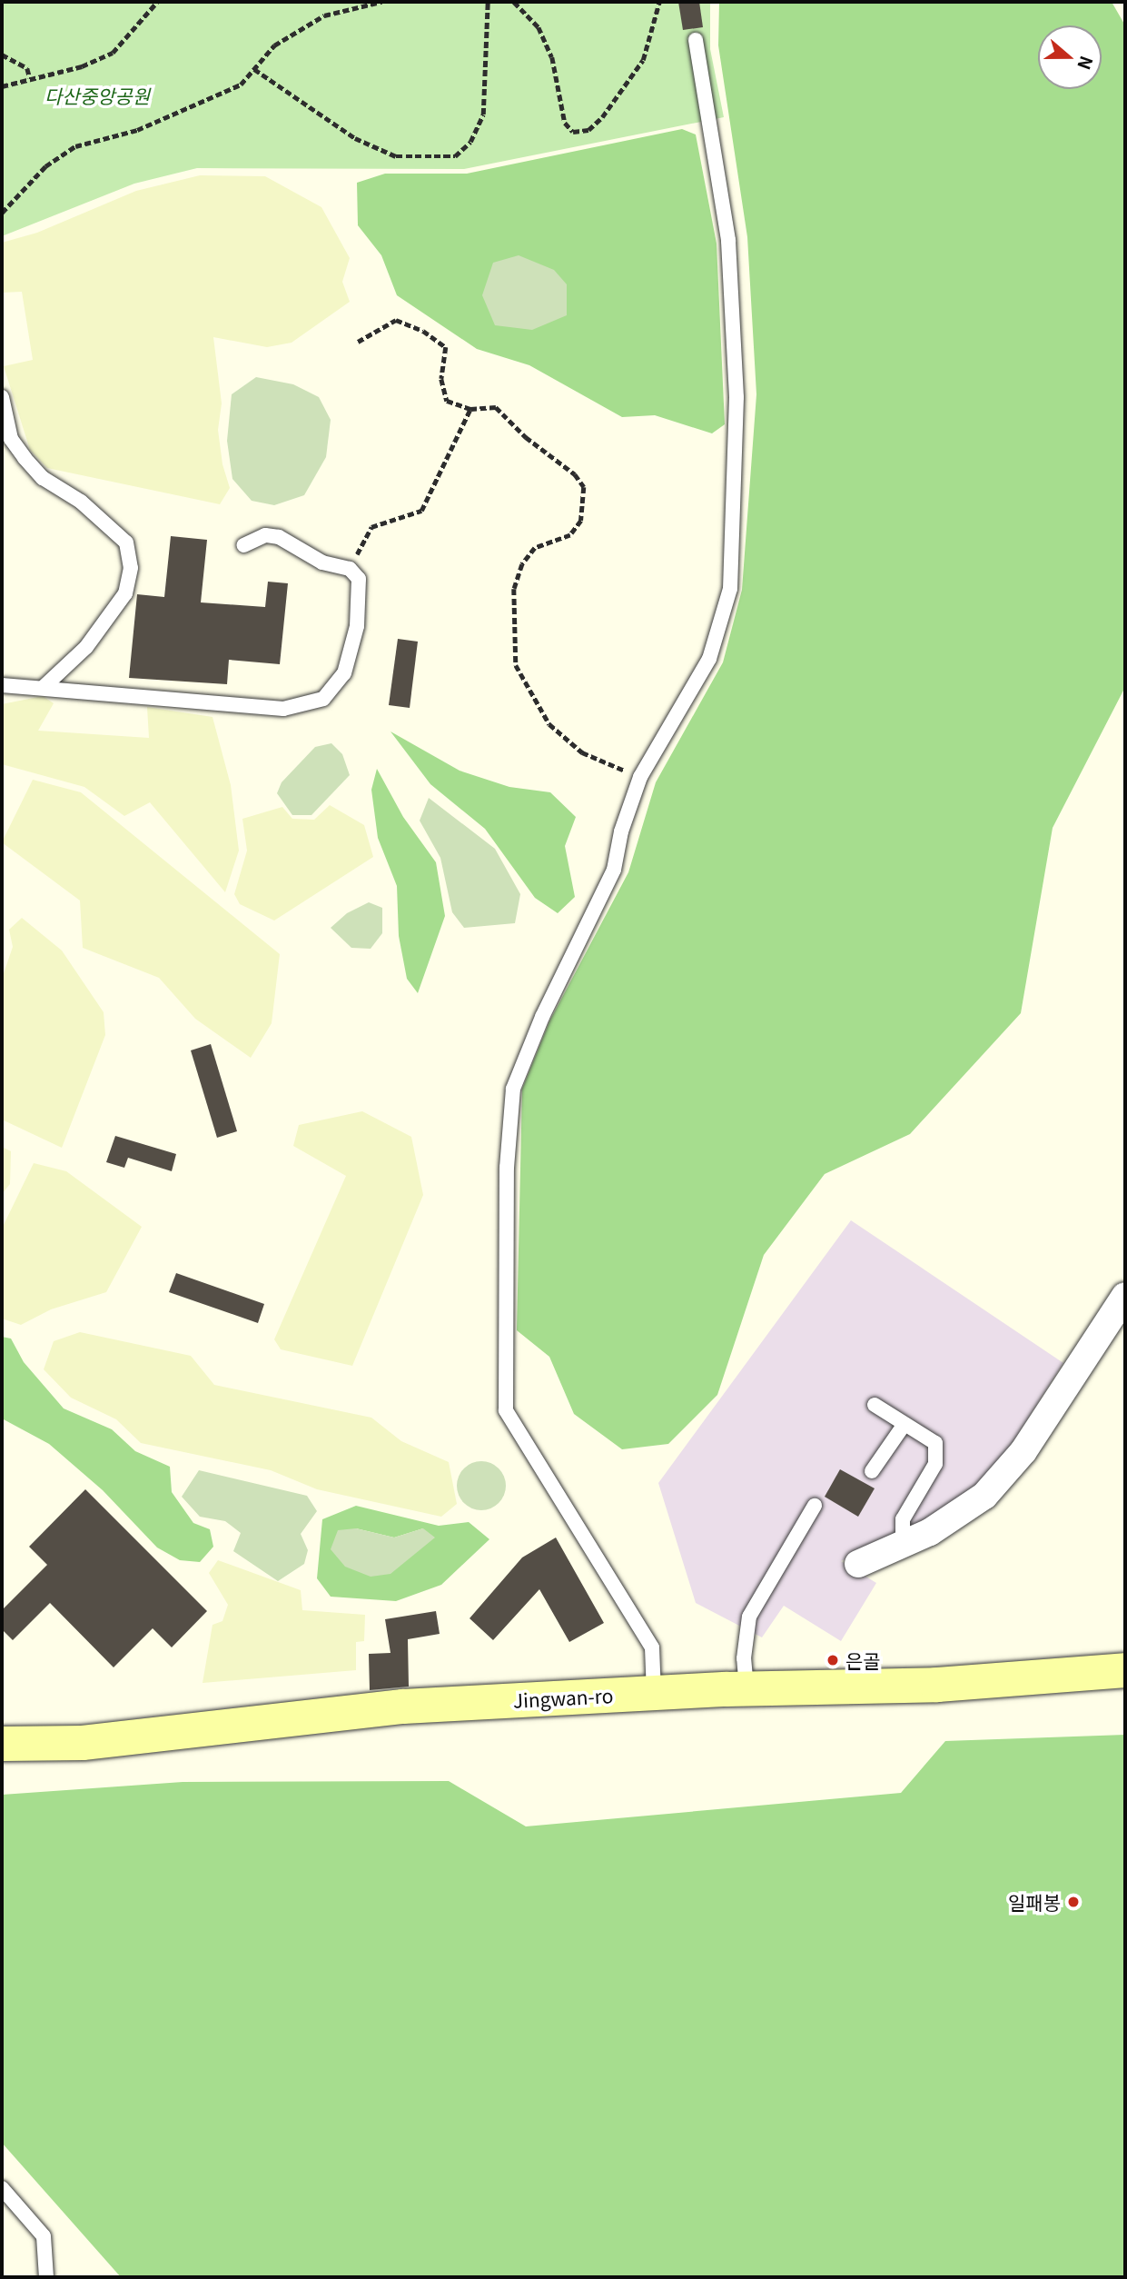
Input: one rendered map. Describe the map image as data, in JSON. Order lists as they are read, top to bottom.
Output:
{
  "streets": {
    "main road": ["Jingwan-ro"]
  },
  "parks": ["다산중앙공원"],
  "places": ["은골", "일패봉"],
  "north": "right"
}
